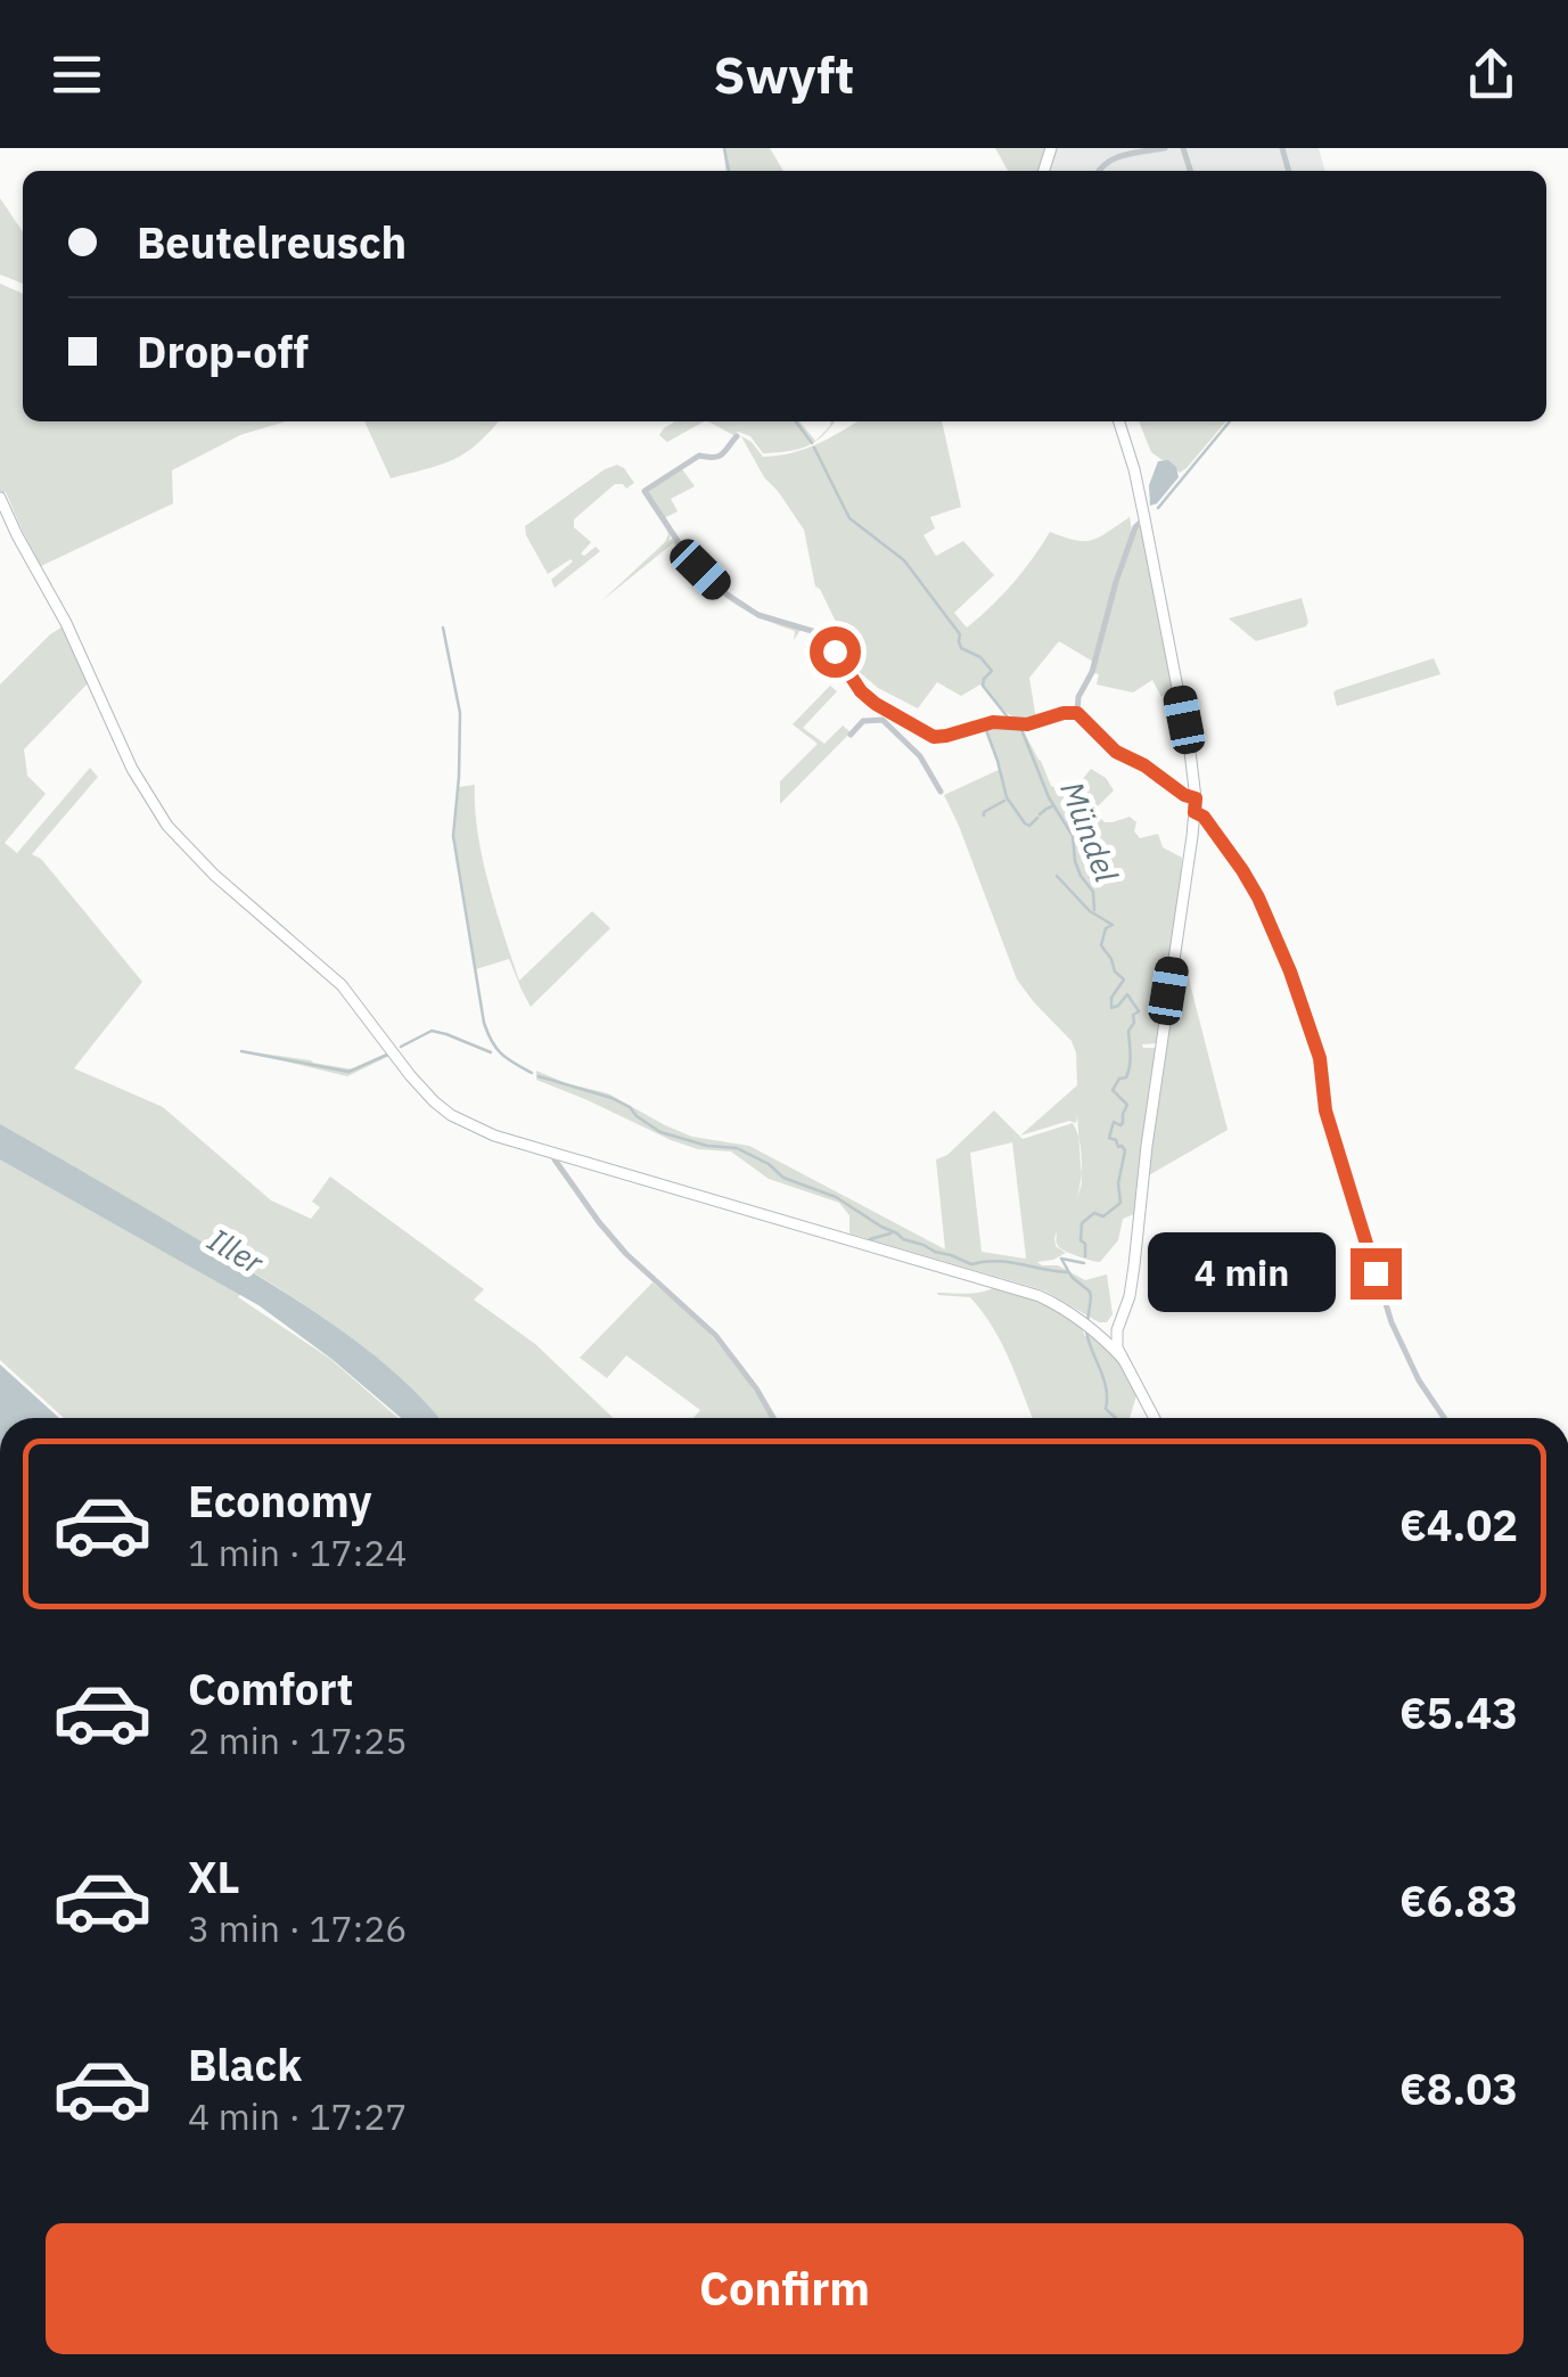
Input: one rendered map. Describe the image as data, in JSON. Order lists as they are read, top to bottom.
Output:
{
  "water": ["Mündel", "Iller"],
  "page": {
    "header": "Swyft",
    "banner": ["Beutelreusch", "Drop-off"],
    "bubble": "4 min",
    "list": [
      {
        "name": "Economy",
        "note": "1 min · 17:24",
        "value": "€4.02"
      },
      {
        "name": "Comfort",
        "note": "2 min · 17:25",
        "value": "€5.43"
      },
      {
        "name": "XL",
        "note": "3 min · 17:26",
        "value": "€6.83"
      },
      {
        "name": "Black",
        "note": "4 min · 17:27",
        "value": "€8.03"
      }
    ],
    "buttons": "Confirm"
  }
}
